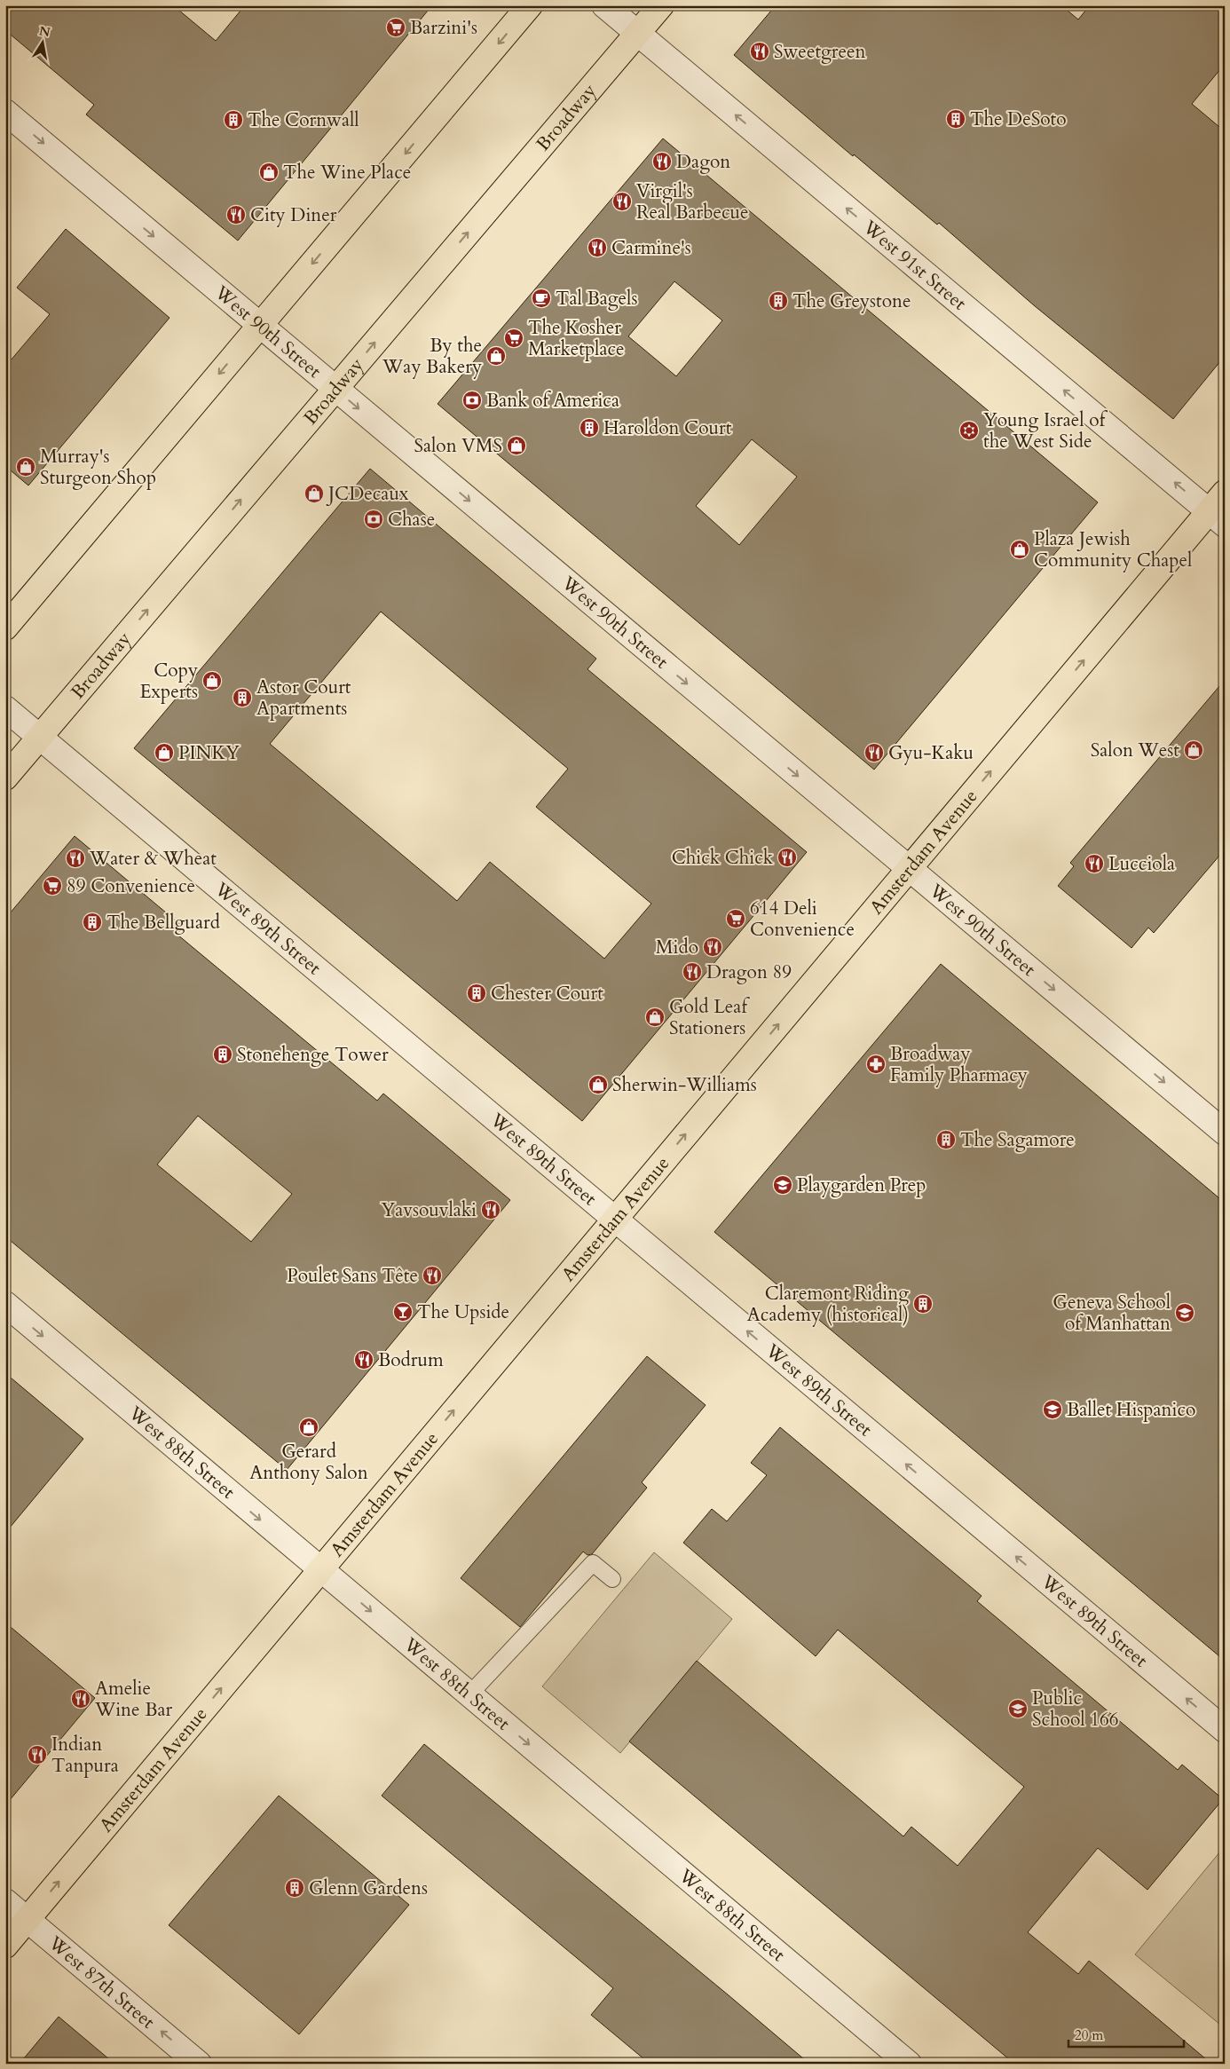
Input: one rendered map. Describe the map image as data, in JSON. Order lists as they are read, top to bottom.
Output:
{
  "streets": {
    "main road": ["Broadway", "Amsterdam Avenue"],
    "street": [
      "West 91st Street",
      "West 90th Street",
      "West 89th Street",
      "West 88th Street",
      "West 87th Street"
    ]
  },
  "crossings": [
    ["Broadway", "West 91st Street"],
    ["Broadway", "West 90th Street"],
    ["Broadway", "West 89th Street"],
    ["West 91st Street", "Amsterdam Avenue"],
    ["West 90th Street", "Amsterdam Avenue"],
    ["Amsterdam Avenue", "West 89th Street"],
    ["Amsterdam Avenue", "West 88th Street"],
    ["Amsterdam Avenue", "West 87th Street"]
  ],
  "one_way": [
    "West 91st Street",
    "West 90th Street",
    "Amsterdam Avenue",
    "West 89th Street",
    "West 88th Street",
    "West 87th Street"
  ],
  "places": {
    "supermarket": [
      "Barzini's",
      "The Kosher Marketplace",
      "89 Convenience",
      "614 Deli Convenience"
    ],
    "restaurant": [
      "Sweetgreen",
      "Dagon",
      "Virgil's Real Barbecue",
      "City Diner",
      "Carmine's",
      "Gyu-Kaku",
      "Chick Chick",
      "Water & Wheat",
      "Lucciola",
      "Mido",
      "Dragon 89",
      "Yavsouvlaki",
      "Poulet Sans Tête",
      "Bodrum",
      "Amelie Wine Bar",
      "Indian Tanpura"
    ],
    "building": [
      "The DeSoto",
      "The Cornwall",
      "The Greystone",
      "Haroldon Court",
      "Astor Court Apartments",
      "The Bellguard",
      "Chester Court",
      "Stonehenge Tower",
      "The Sagamore",
      "Claremont Riding Academy (historical)",
      "Glenn Gardens"
    ],
    "shop": [
      "The Wine Place",
      "By the Way Bakery",
      "Salon VMS",
      "Murray's Sturgeon Shop",
      "JCDecaux",
      "Plaza Jewish Community Chapel",
      "Copy Experts",
      "Salon West",
      "PINKY",
      "Gold Leaf Stationers",
      "Sherwin-Williams",
      "Gerard Anthony Salon"
    ],
    "cafe": ["Tal Bagels"],
    "bank": ["Bank of America", "Chase"],
    "synagogue": ["Young Israel of the West Side"],
    "pharmacy": ["Broadway Family Pharmacy"],
    "school or university": [
      "Playgarden Prep",
      "Geneva School of Manhattan",
      "Ballet Hispanico",
      "Public School 166"
    ],
    "bar": ["The Upside"]
  },
  "scale_bar": "20 m",
  "north": "top"
}
